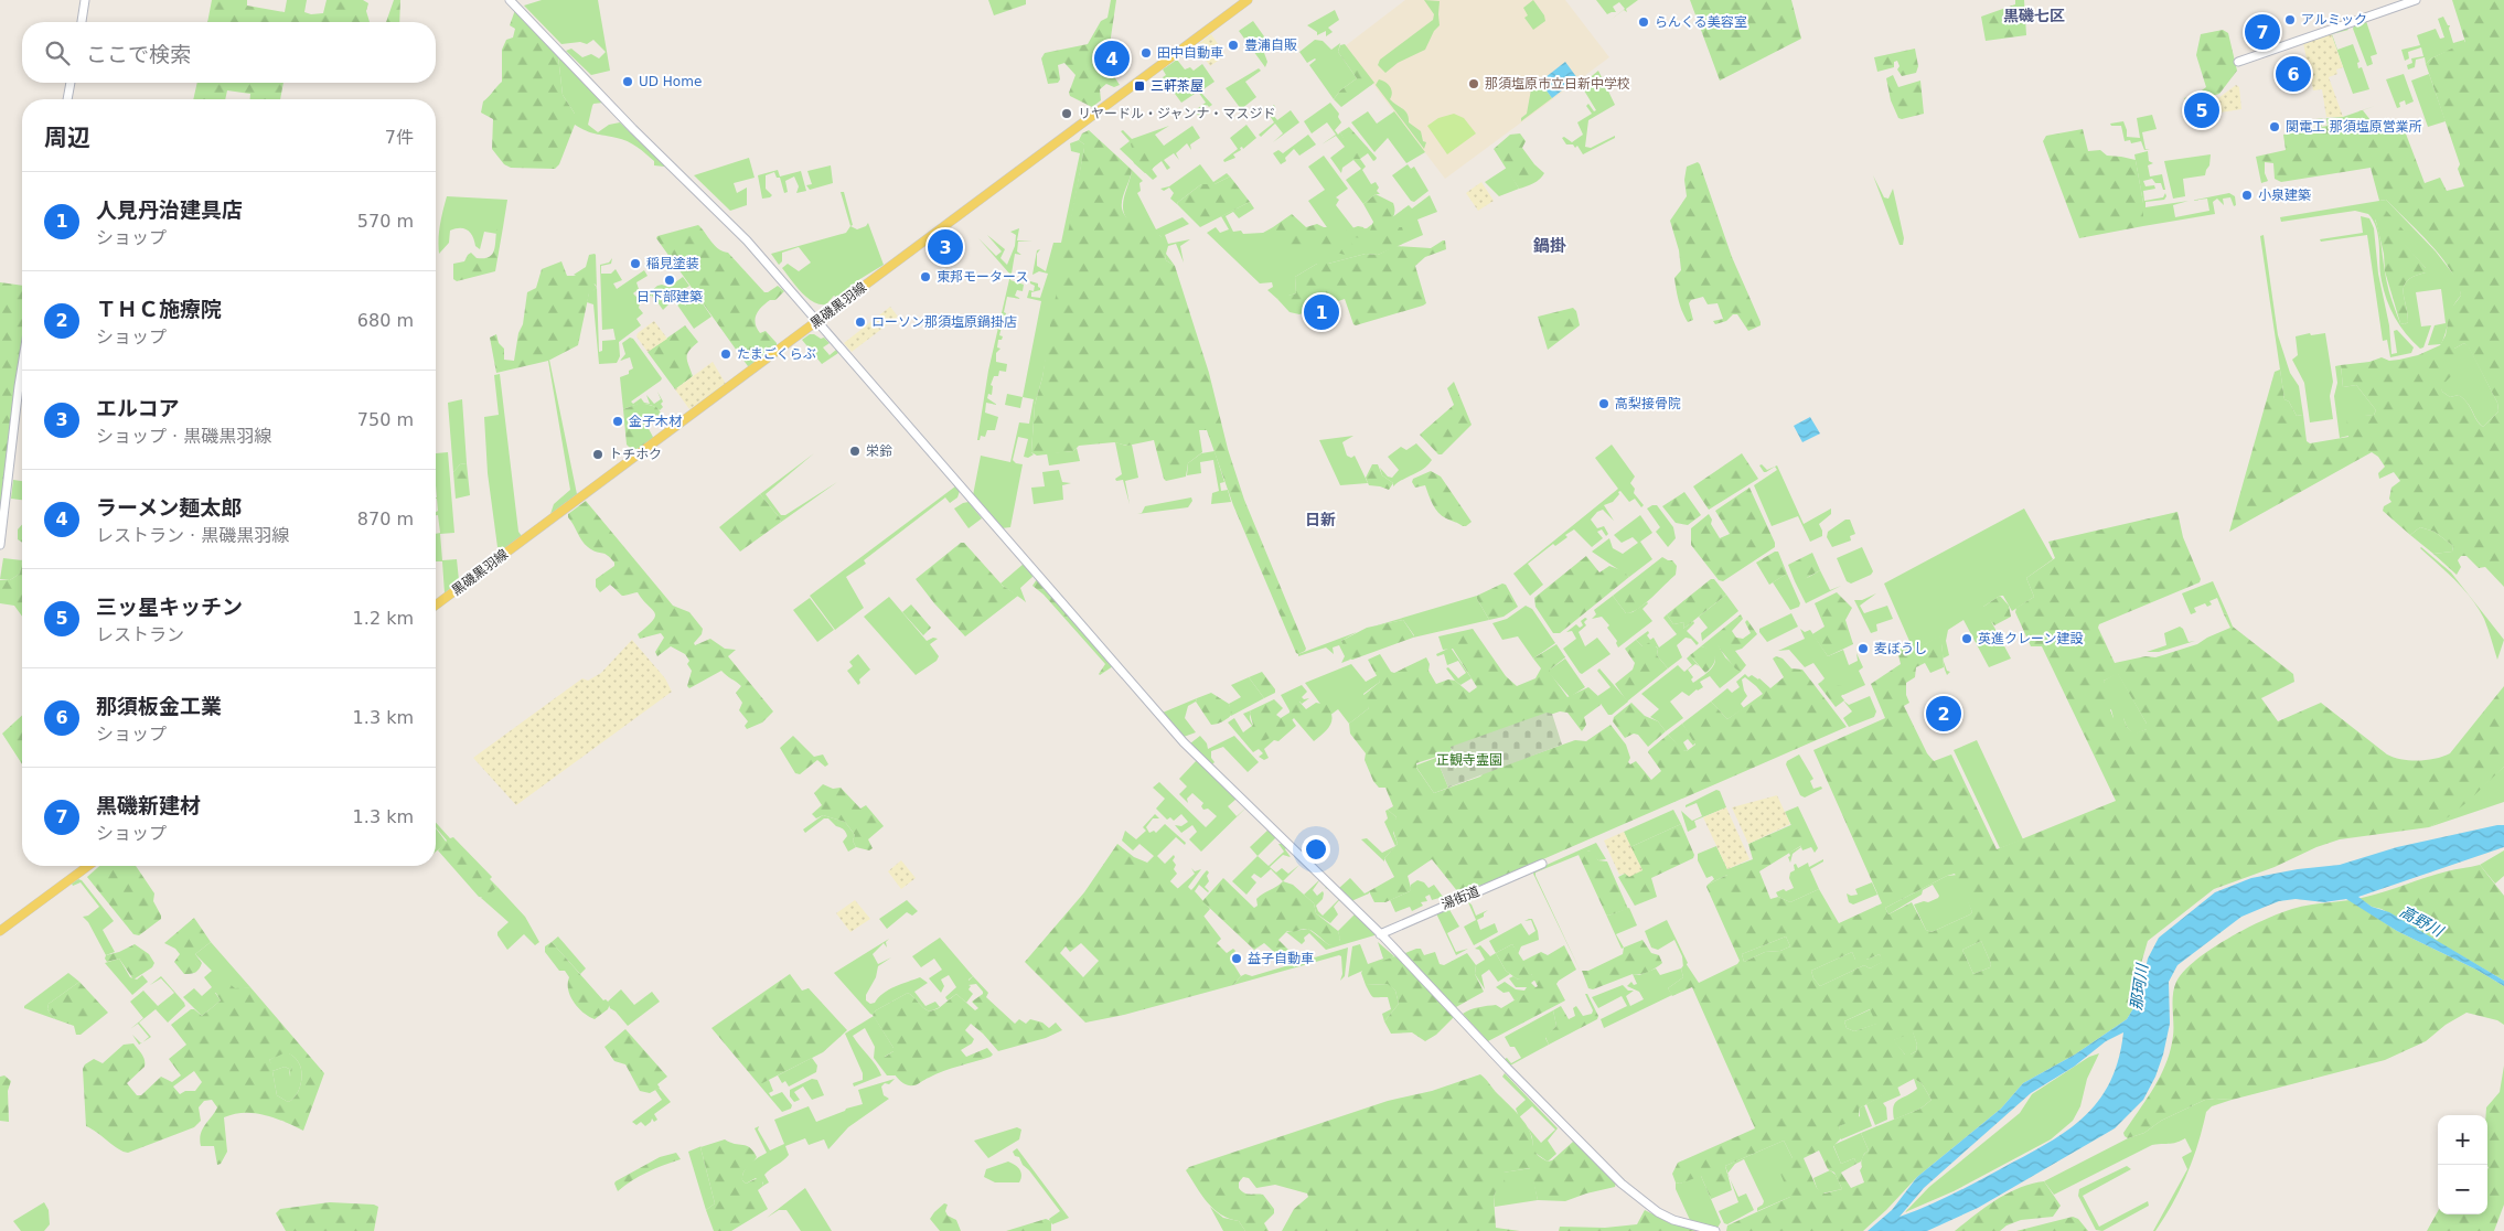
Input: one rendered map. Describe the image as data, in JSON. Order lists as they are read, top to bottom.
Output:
{
  "streets": {
    "main road": ["黒磯黒羽線"],
    "street": ["湯街道"]
  },
  "districts": ["黒磯七区", "鍋掛", "日新"],
  "water": ["高野川", "那珂川"],
  "parks": ["正観寺霊園"],
  "places": {
    "other": [
      "アルミック",
      "らんくる美容室",
      "豊浦自販",
      "田中自動車",
      "UD Home",
      "那須塩原市立日新中学校",
      "リヤードル・ジャンナ・マスジド",
      "関電工 那須塩原営業所",
      "小泉建築",
      "稲見塗装",
      "東邦モータース",
      "日下部建築",
      "ローソン那須塩原鍋掛店",
      "たまごくらぶ",
      "高梨接骨院",
      "金子木材",
      "栄鈴",
      "トチホク",
      "英進クレーン建設",
      "麦ぼうし",
      "益子自動車"
    ],
    "transit": ["三軒茶屋"]
  },
  "page": {
    "pins": [
      "7",
      "4",
      "6",
      "5",
      "3",
      "1",
      "2"
    ],
    "search": "ここで検索",
    "heading": ["周辺", "7件"],
    "list": [
      {
        "mark": "1",
        "name": "人見丹治建具店",
        "note": "ショップ",
        "value": "570 m"
      },
      {
        "mark": "2",
        "name": "ＴＨＣ施療院",
        "note": "ショップ",
        "value": "680 m"
      },
      {
        "mark": "3",
        "name": "エルコア",
        "note": "ショップ · 黒磯黒羽線",
        "value": "750 m"
      },
      {
        "mark": "4",
        "name": "ラーメン麺太郎",
        "note": "レストラン · 黒磯黒羽線",
        "value": "870 m"
      },
      {
        "mark": "5",
        "name": "三ッ星キッチン",
        "note": "レストラン",
        "value": "1.2 km"
      },
      {
        "mark": "6",
        "name": "那須板金工業",
        "note": "ショップ",
        "value": "1.3 km"
      },
      {
        "mark": "7",
        "name": "黒磯新建材",
        "note": "ショップ",
        "value": "1.3 km"
      }
    ],
    "map_buttons": ["+", "−"]
  }
}
